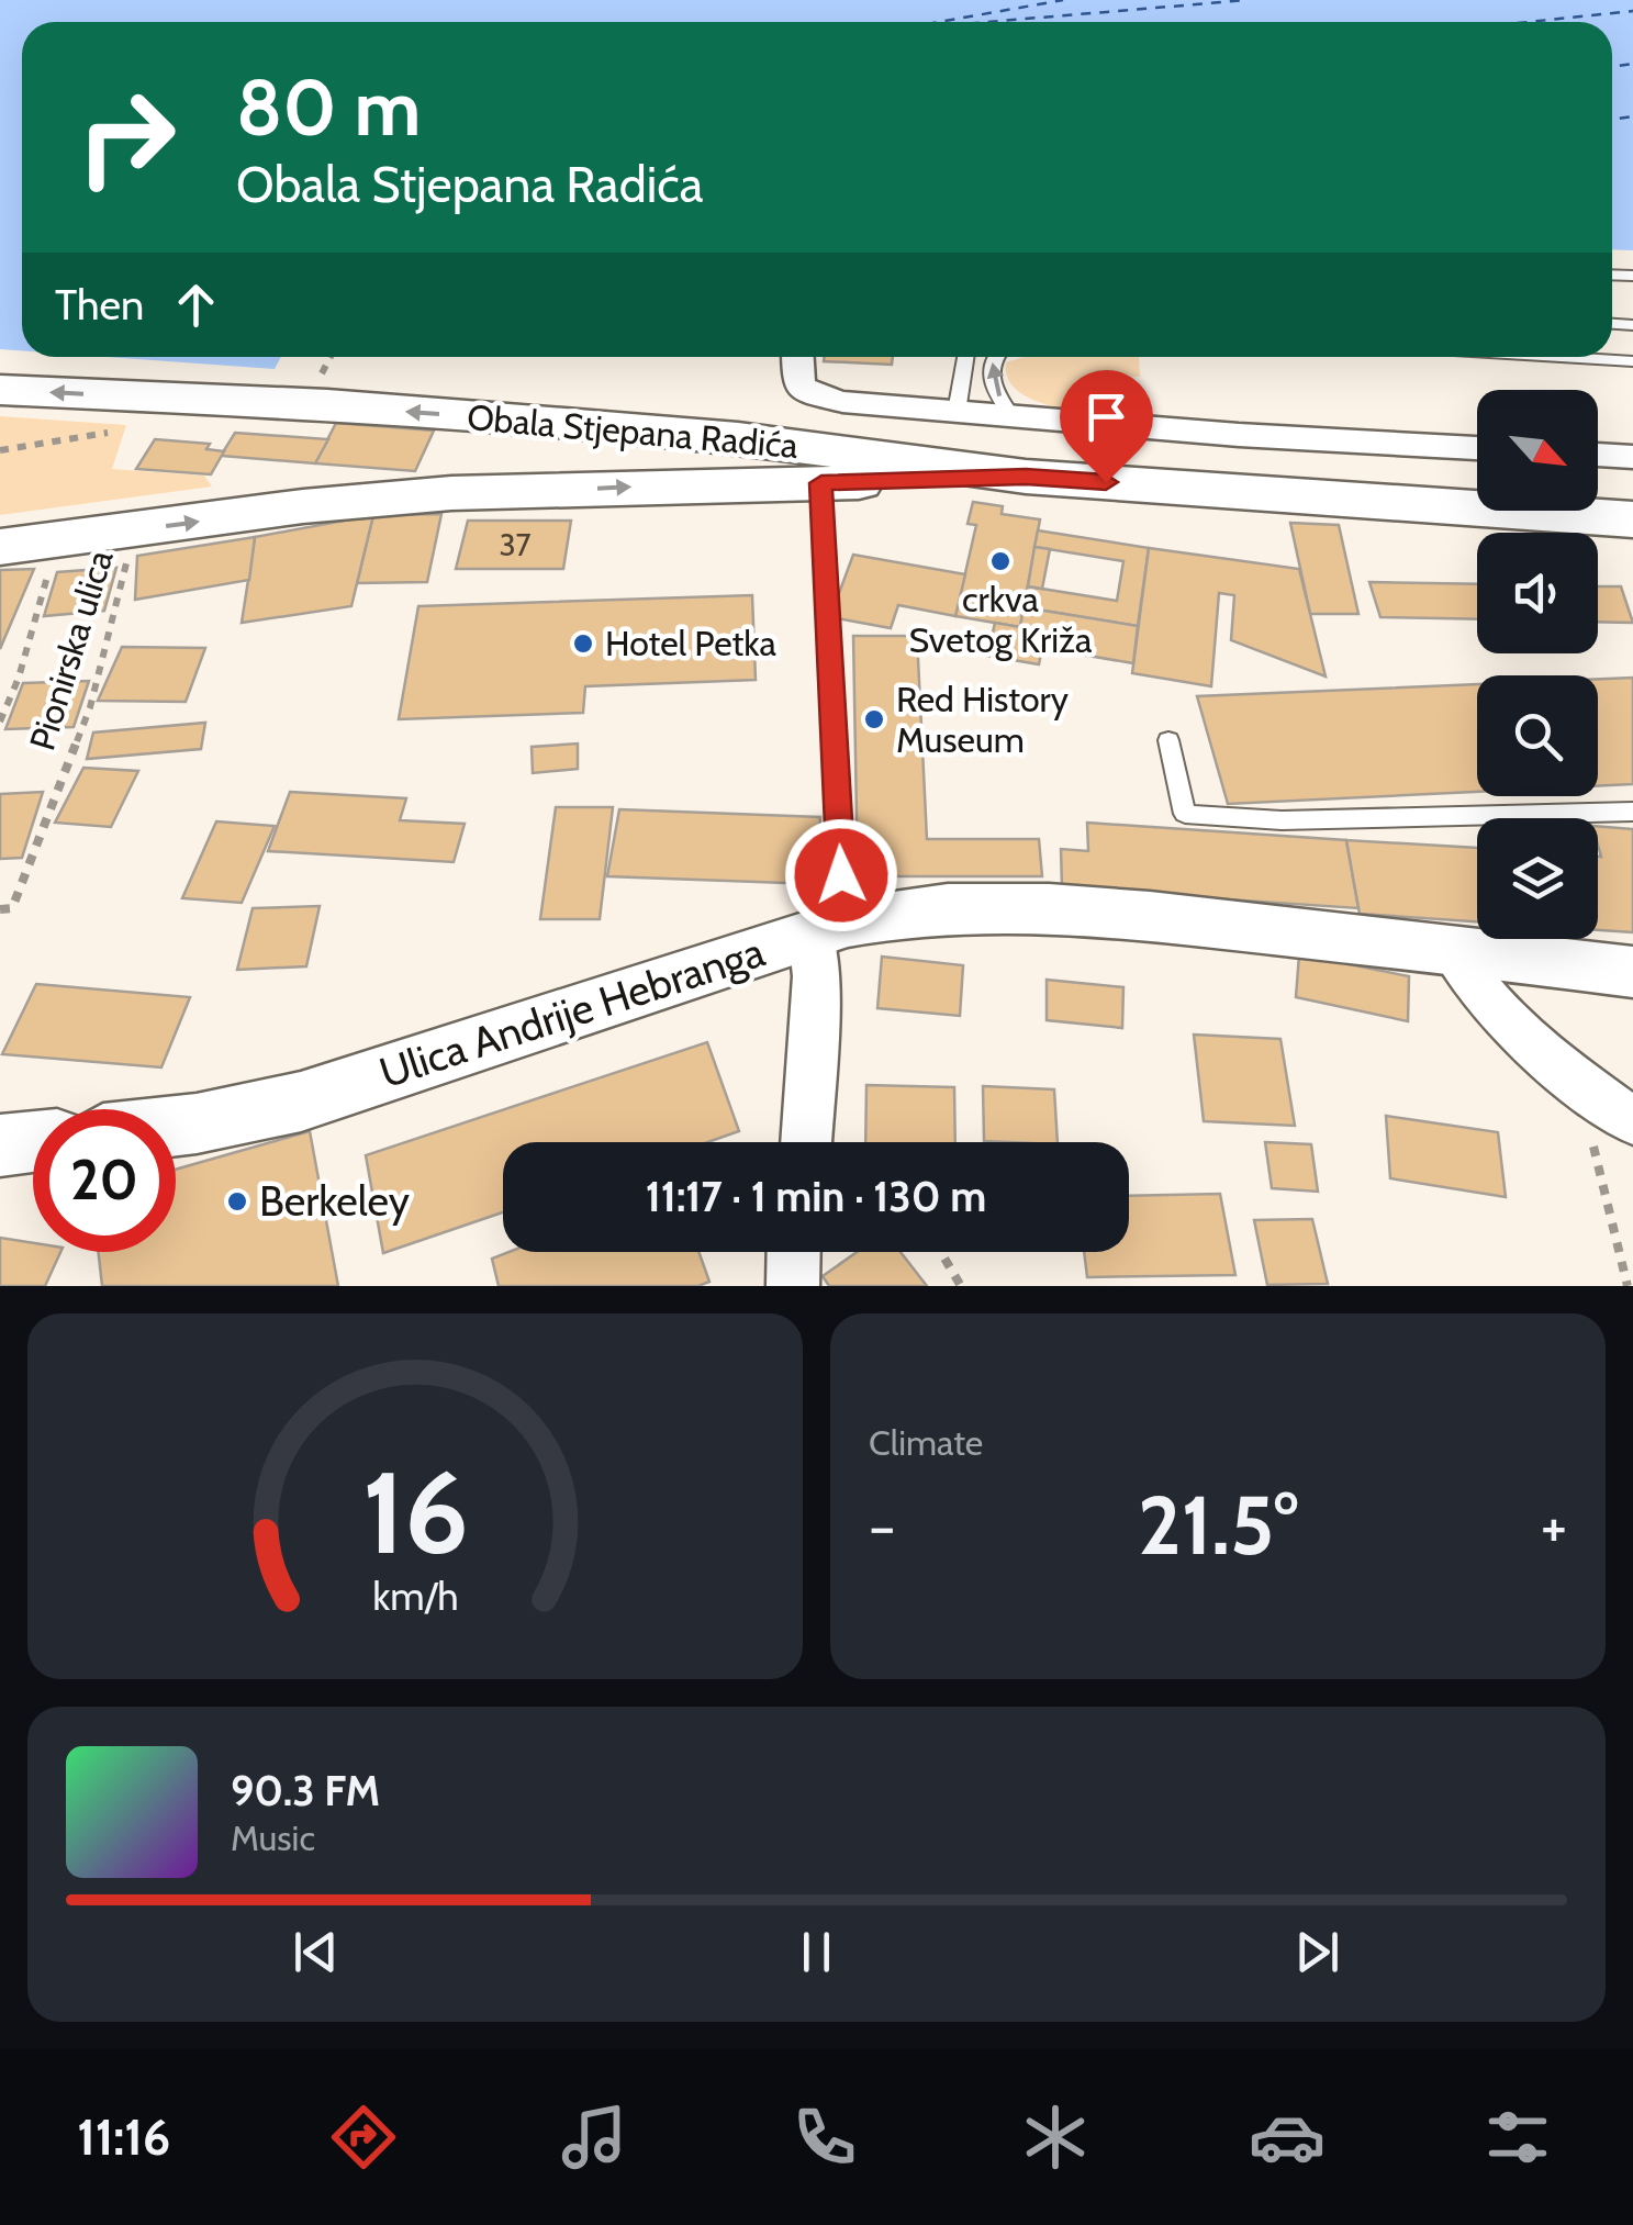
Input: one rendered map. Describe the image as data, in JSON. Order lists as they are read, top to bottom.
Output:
{
  "streets": {
    "main road": ["Obala Stjepana Radića"],
    "street": ["Ulica Andrije Hebranga"],
    "path": ["Pionirska ulica"]
  },
  "crossings": [
    ["Obala Stjepana Radića", "Pionirska ulica"]
  ],
  "places": [
    "crkva Svetog Križa",
    "Hotel Petka",
    "Red History Museum",
    "Berkeley"
  ],
  "house_numbers": ["37"],
  "north": "bottom right",
  "page": {
    "turn": ["80 m", "Obala Stjepana Radića"],
    "then": "Then",
    "limit": "20",
    "trip": "11:17 · 1 min · 130 m",
    "tile": "Climate",
    "heat": ["−", "21.5°", "+"],
    "song": ["90.3 FM", "Music"],
    "tabs": "11:16",
    "gauge": ["16", "km/h"]
  }
}
